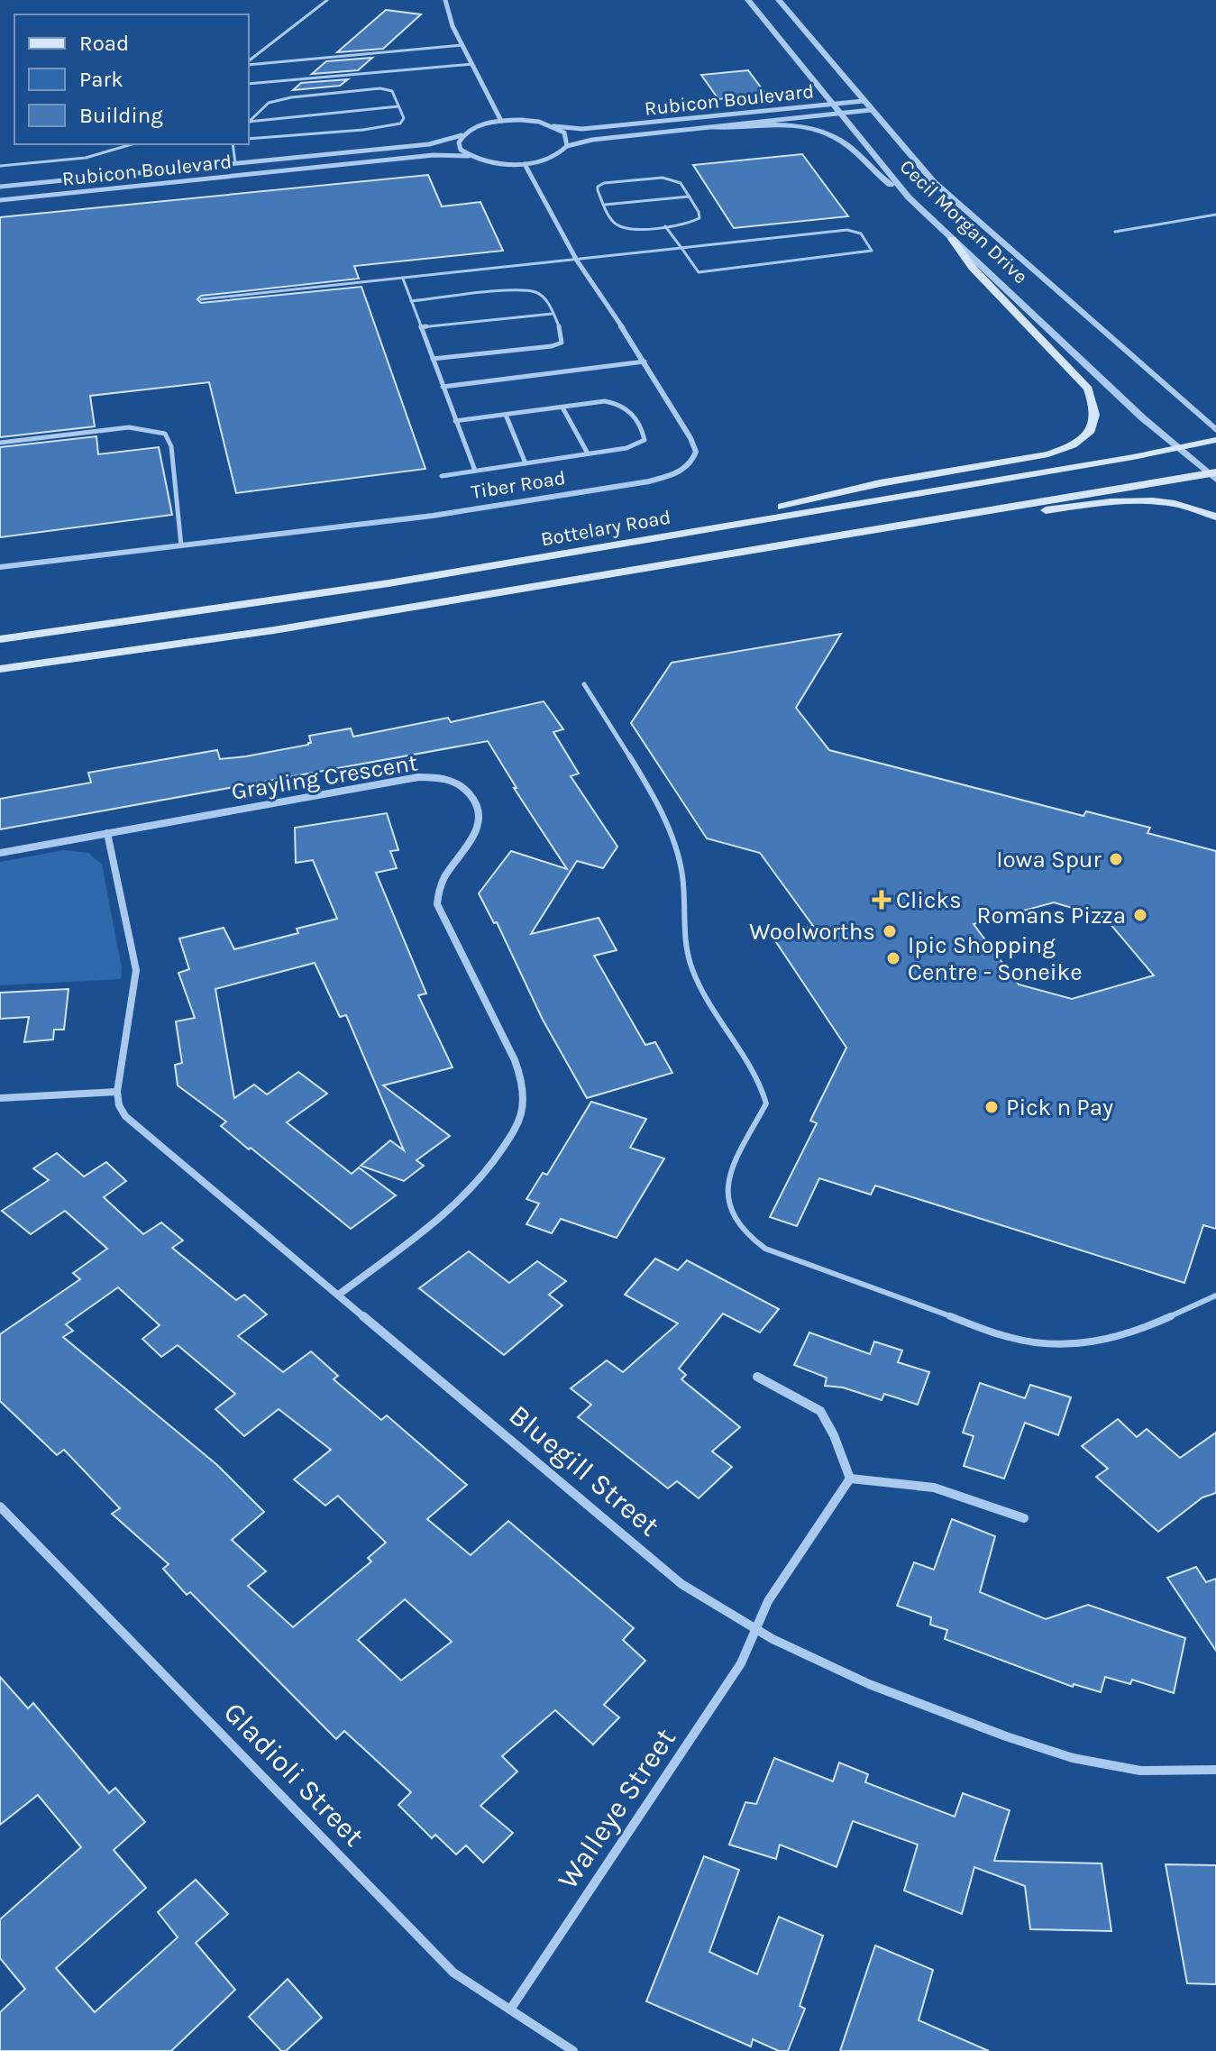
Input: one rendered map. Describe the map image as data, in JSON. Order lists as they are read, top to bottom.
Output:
{
  "streets": {
    "main road": ["Bottelary Road"],
    "street": [
      "Rubicon Boulevard",
      "Cecil Morgan Drive",
      "Tiber Road",
      "Grayling Crescent",
      "Bluegill Street",
      "Gladioli Street",
      "Walleye Street"
    ]
  },
  "crossings": [
    ["Rubicon Boulevard", "Cecil Morgan Drive"],
    ["Rubicon Boulevard", "Tiber Road"],
    ["Cecil Morgan Drive", "Bottelary Road"],
    ["Grayling Crescent", "Bluegill Street"],
    ["Bluegill Street", "Walleye Street"],
    ["Gladioli Street", "Walleye Street"]
  ],
  "places": {
    "other": [
      "Iowa Spur",
      "Romans Pizza",
      "Woolworths",
      "Ipic Shopping Centre - Soneike",
      "Pick n Pay"
    ],
    "health": ["Clicks"]
  },
  "legend": ["Road", "Park", "Building"]
}
